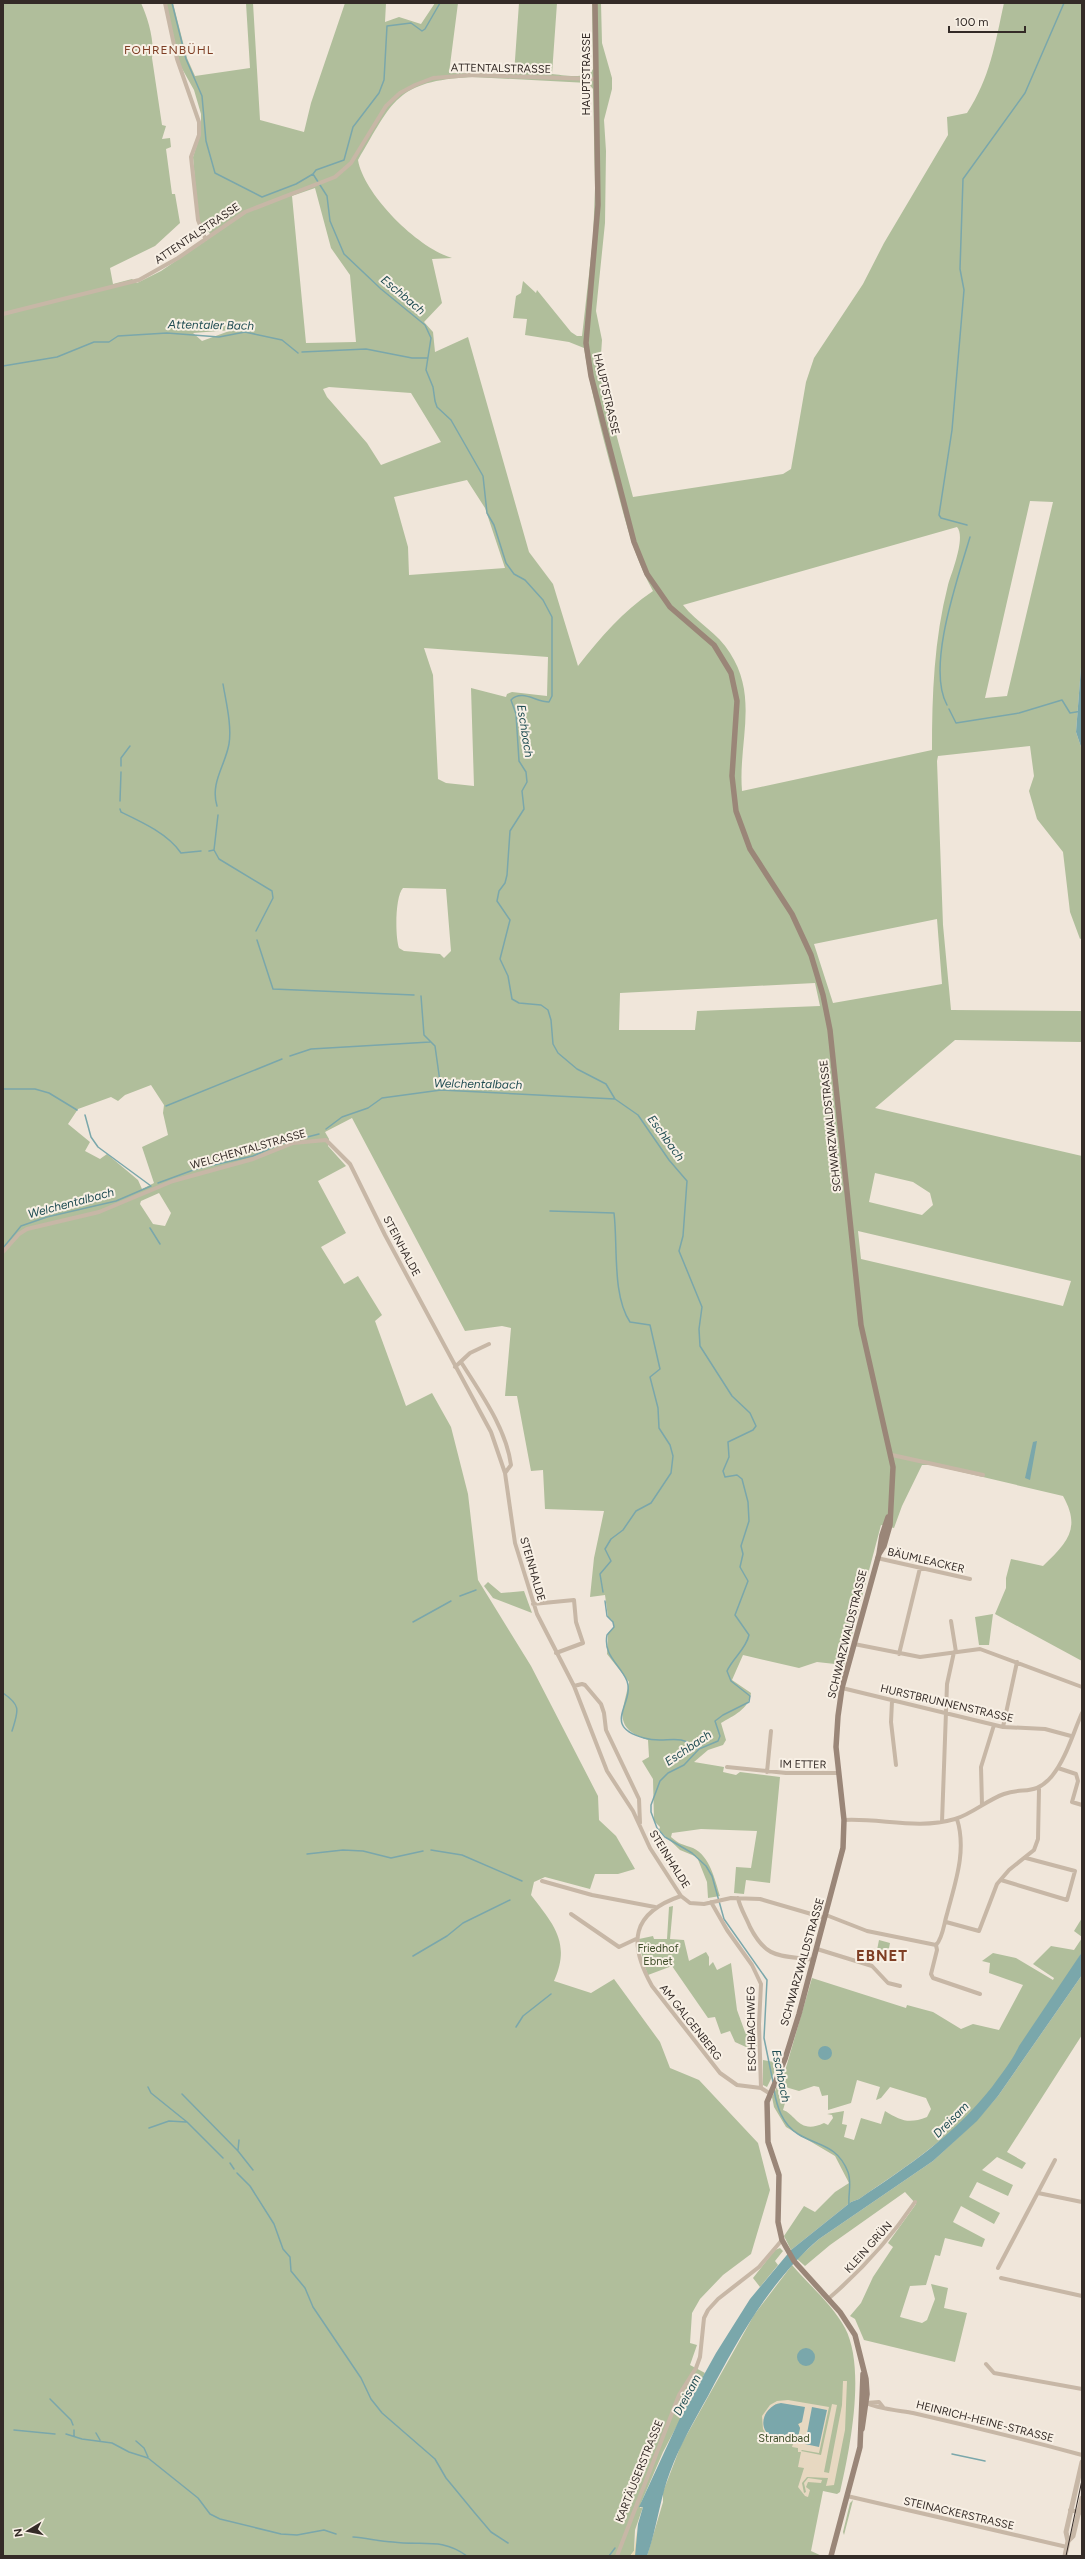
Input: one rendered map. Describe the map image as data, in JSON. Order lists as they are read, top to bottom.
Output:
{
  "streets": {
    "main road": ["HAUPTSTRASSE", "SCHWARZWALDSTRASSE"],
    "street": [
      "ATTENTALSTRASSE",
      "WELCHENTALSTRASSE",
      "STEINHALDE",
      "BÄUMLEACKER",
      "HURSTBRUNNENSTRASSE",
      "IM ETTER",
      "AM GALGENBERG",
      "ESCHBACHWEG",
      "KLEIN GRÜN",
      "HEINRICH-HEINE-STRASSE",
      "KARTÄUSERSTRASSE",
      "STEINACKERSTRASSE"
    ]
  },
  "crossings": [
    ["ATTENTALSTRASSE", "HAUPTSTRASSE"],
    ["HAUPTSTRASSE", "SCHWARZWALDSTRASSE"],
    ["SCHWARZWALDSTRASSE", "STEINHALDE"],
    ["SCHWARZWALDSTRASSE", "BÄUMLEACKER"],
    ["SCHWARZWALDSTRASSE", "HURSTBRUNNENSTRASSE"],
    ["SCHWARZWALDSTRASSE", "IM ETTER"],
    ["SCHWARZWALDSTRASSE", "KLEIN GRÜN"],
    ["SCHWARZWALDSTRASSE", "HEINRICH-HEINE-STRASSE"],
    ["SCHWARZWALDSTRASSE", "KARTÄUSERSTRASSE"],
    ["SCHWARZWALDSTRASSE", "STEINACKERSTRASSE"],
    ["WELCHENTALSTRASSE", "STEINHALDE"],
    ["STEINHALDE", "ESCHBACHWEG"],
    ["AM GALGENBERG", "ESCHBACHWEG"]
  ],
  "districts": ["FOHRENBÜHL", "EBNET"],
  "water": [
    "Eschbach",
    "Attentaler Bach",
    "Welchentalbach",
    "Dreisam"
  ],
  "parks": ["Friedhof Ebnet", "Strandbad"],
  "scale_bar": "100 m",
  "north": "left"
}
